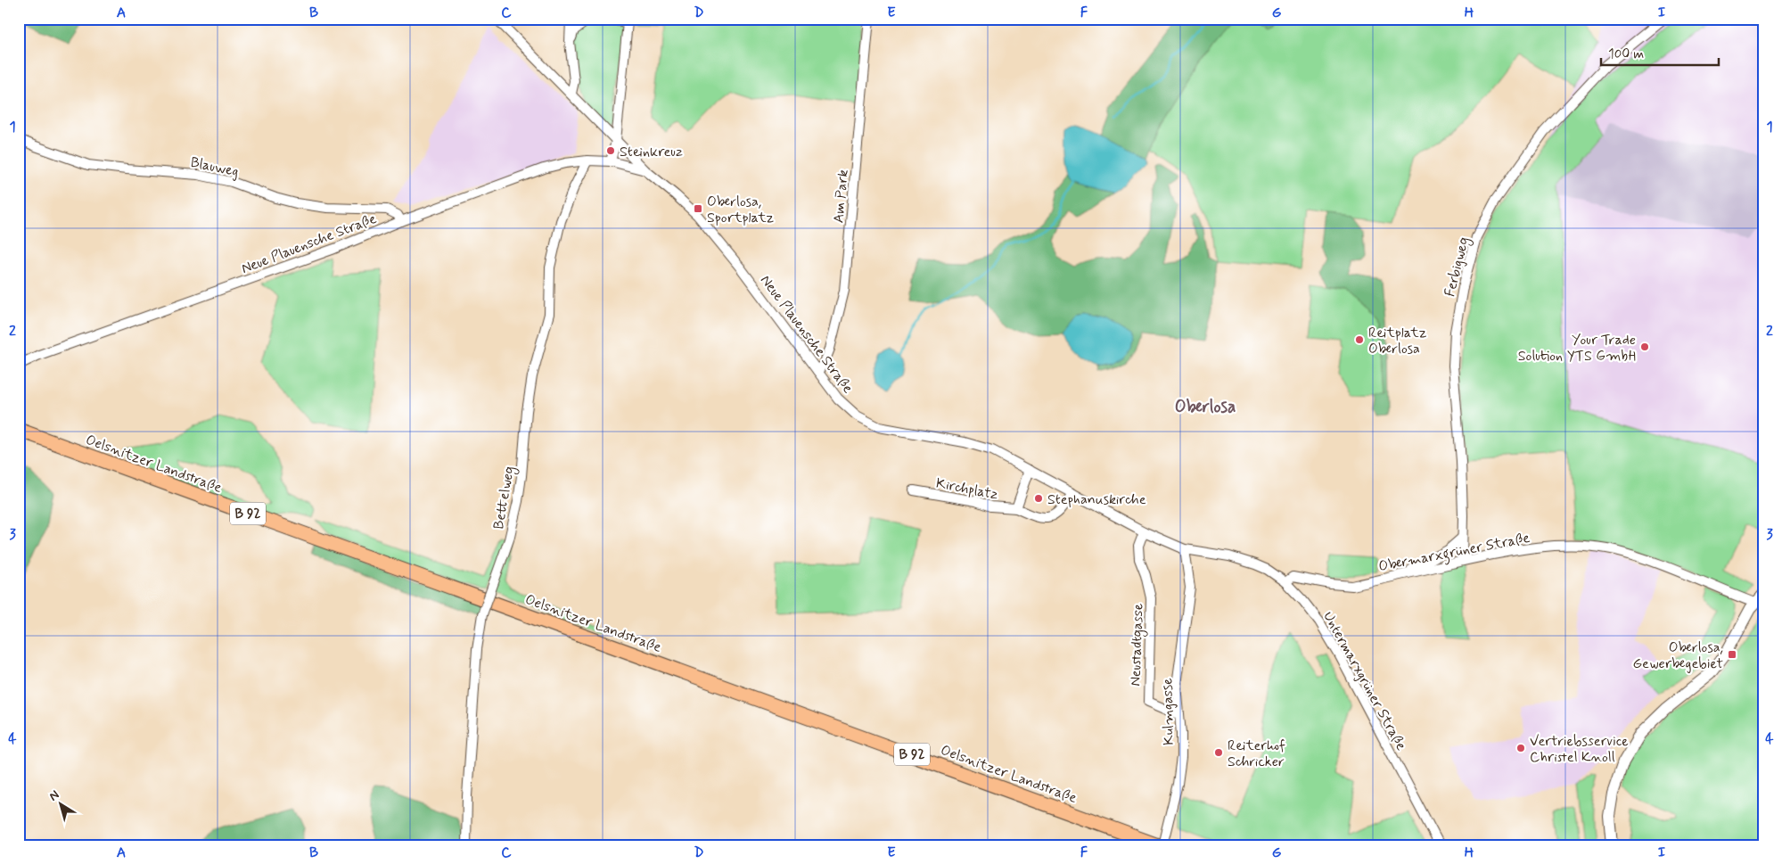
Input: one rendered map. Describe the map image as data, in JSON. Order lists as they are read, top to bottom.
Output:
{
  "streets": {
    "main road": ["Oelsnitzer Landstraße", "B 92"],
    "street": [
      "Blauweg",
      "Am Park",
      "Neue Plauensche Straße",
      "Ferbigweg",
      "Kirchplatz",
      "Bettelweg",
      "Obermarxgrüner Straße",
      "Neustadtgasse",
      "Untermarxgrüner Straße",
      "Kulmgasse"
    ]
  },
  "crossings": [
    ["Blauweg", "Neue Plauensche Straße"],
    ["Am Park", "Neue Plauensche Straße"],
    ["Neue Plauensche Straße", "Kirchplatz"],
    ["Neue Plauensche Straße", "Bettelweg"],
    ["Neue Plauensche Straße", "Neustadtgasse"],
    ["Neue Plauensche Straße", "Untermarxgrüner Straße"],
    ["Neue Plauensche Straße", "Kulmgasse"],
    ["Ferbigweg", "Obermarxgrüner Straße"],
    ["Obermarxgrüner Straße", "Untermarxgrüner Straße"],
    ["Neustadtgasse", "Kulmgasse"],
    ["Untermarxgrüner Straße", "Kulmgasse"]
  ],
  "districts": ["Oberlosa"],
  "places": {
    "other": [
      "Steinkreuz",
      "Reitplatz Oberlosa",
      "Your Trade Solution YTS GmbH",
      "Stephanuskirche",
      "Vertriebsservice Christel Knoll",
      "Reiterhof Schricker"
    ],
    "transit": ["Oberlosa, Sportplatz", "Oberlosa, Gewerbegebiet"]
  },
  "scale_bar": "100 m",
  "north": "top left",
  "grid": {
    "columns": [
      "A",
      "B",
      "C",
      "D",
      "E",
      "F",
      "G",
      "H",
      "I"
    ],
    "rows": [
      "1",
      "2",
      "3",
      "4"
    ]
  }
}
